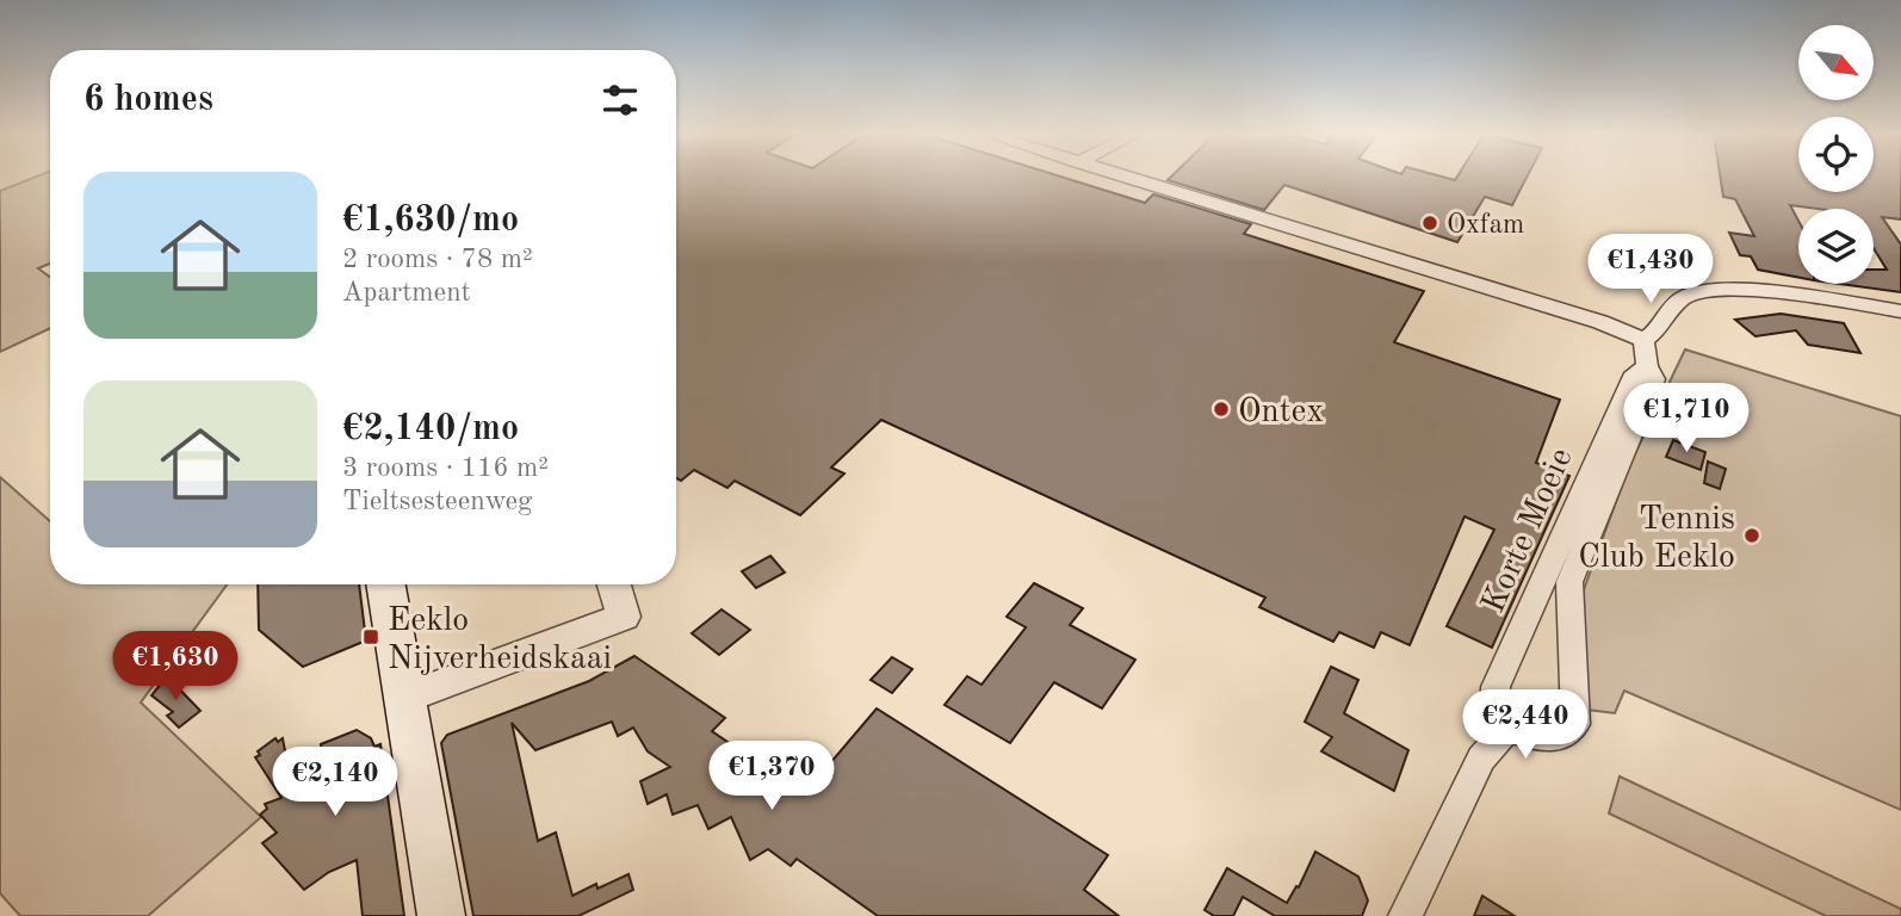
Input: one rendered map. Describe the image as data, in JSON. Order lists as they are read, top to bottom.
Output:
{
  "streets": {
    "street": ["Korte Moeie"]
  },
  "places": {
    "other": ["Oxfam", "Ontex", "Tennis Club Eeklo"],
    "transit": ["Eeklo Nijverheidskaai"]
  },
  "north": "bottom right",
  "page": {
    "heading": "6 homes",
    "list": [
      {
        "name": "€1,630/mo",
        "note": "2 rooms · 78 m² · Apartment"
      },
      {
        "name": "€2,140/mo",
        "note": "3 rooms · 116 m² · Tieltsesteenweg"
      }
    ],
    "price": [
      "€1,430",
      "€1,710",
      "€1,630",
      "€2,440",
      "€1,370",
      "€2,140"
    ]
  }
}
